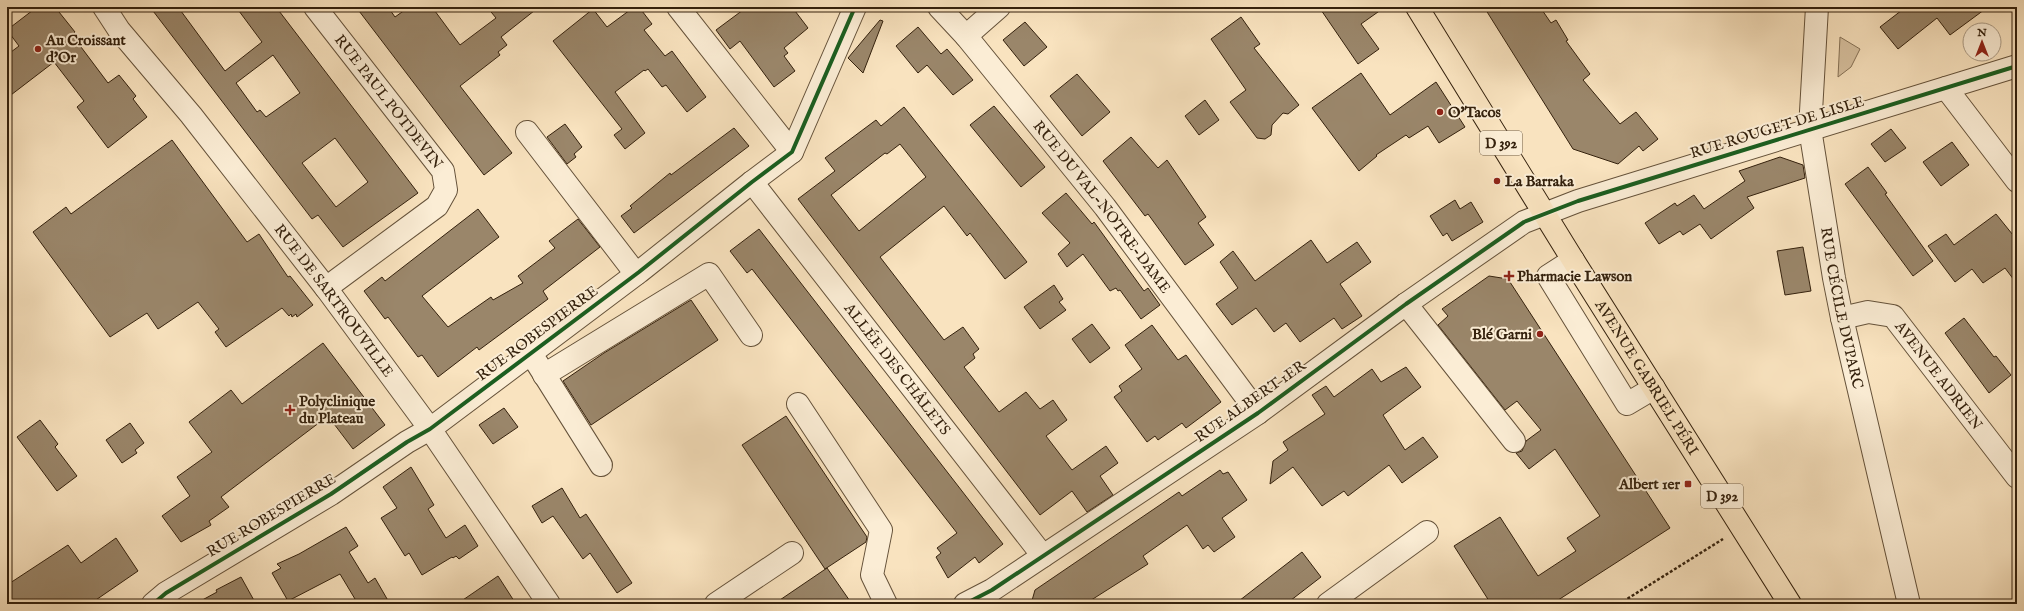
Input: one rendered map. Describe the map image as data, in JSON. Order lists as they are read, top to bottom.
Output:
{
  "streets": {
    "main road": ["D 392", "AVENUE GABRIEL PÉRI"],
    "street": [
      "RUE PAUL POTDEVIN",
      "RUE ROUGET DE LISLE",
      "RUE DU VAL-NOTRE-DAME",
      "RUE DE SARTROUVILLE",
      "RUE CÉCILE DUPARC",
      "RUE ROBESPIERRE",
      "ALLÉE DES CHÂLETS",
      "AVENUE ADRIEN",
      "RUE ALBERT 1ER"
    ]
  },
  "crossings": [
    ["RUE PAUL POTDEVIN", "RUE DE SARTROUVILLE"],
    ["RUE ROUGET DE LISLE", "RUE CÉCILE DUPARC"],
    ["RUE ROUGET DE LISLE", "AVENUE GABRIEL PÉRI"],
    ["RUE ROUGET DE LISLE", "RUE ALBERT 1ER"],
    ["RUE DU VAL-NOTRE-DAME", "RUE ALBERT 1ER"],
    ["RUE DE SARTROUVILLE", "RUE ROBESPIERRE"],
    ["RUE CÉCILE DUPARC", "AVENUE ADRIEN"],
    ["RUE ROBESPIERRE", "ALLÉE DES CHÂLETS"],
    ["ALLÉE DES CHÂLETS", "RUE ALBERT 1ER"],
    ["AVENUE GABRIEL PÉRI", "RUE ALBERT 1ER"]
  ],
  "places": {
    "other": [
      "Au Croissant d'Or",
      "O'Tacos",
      "La Barraka",
      "Blé Garni"
    ],
    "health": ["Pharmacie Lawson", "Polyclinique du Plateau"],
    "transit": ["Albert 1er"]
  },
  "north": "top"
}
